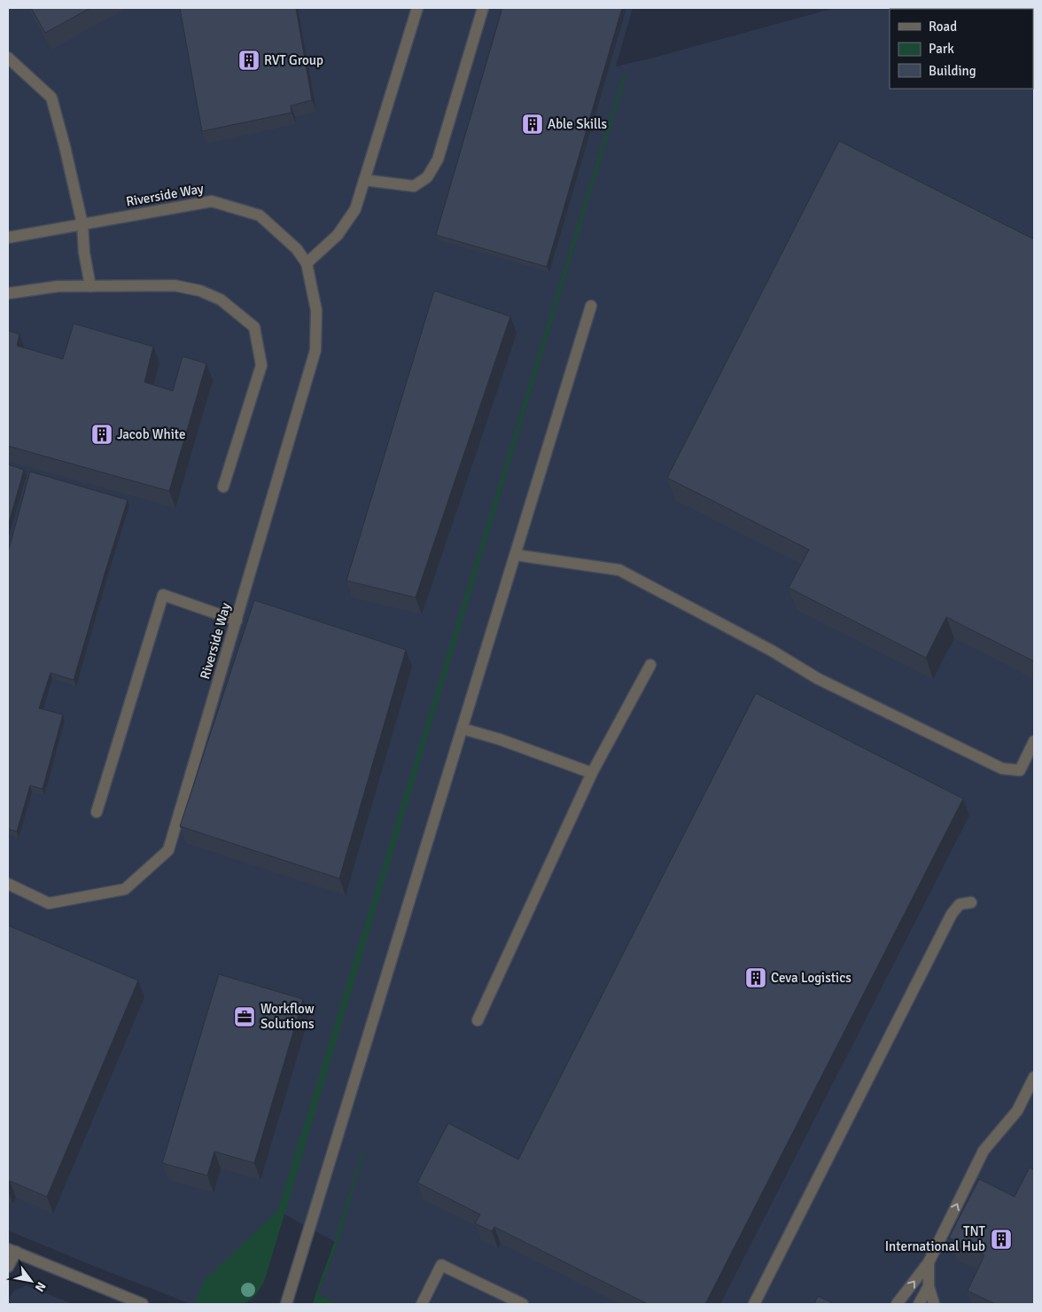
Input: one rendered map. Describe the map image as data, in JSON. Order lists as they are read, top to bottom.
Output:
{
  "streets": {
    "street": ["Riverside Way"]
  },
  "places": {
    "building": [
      "RVT Group",
      "Able Skills",
      "Jacob White",
      "Ceva Logistics",
      "TNT International Hub"
    ],
    "office": ["Workflow Solutions"]
  },
  "legend": ["Road", "Park", "Building"],
  "north": "bottom right"
}
